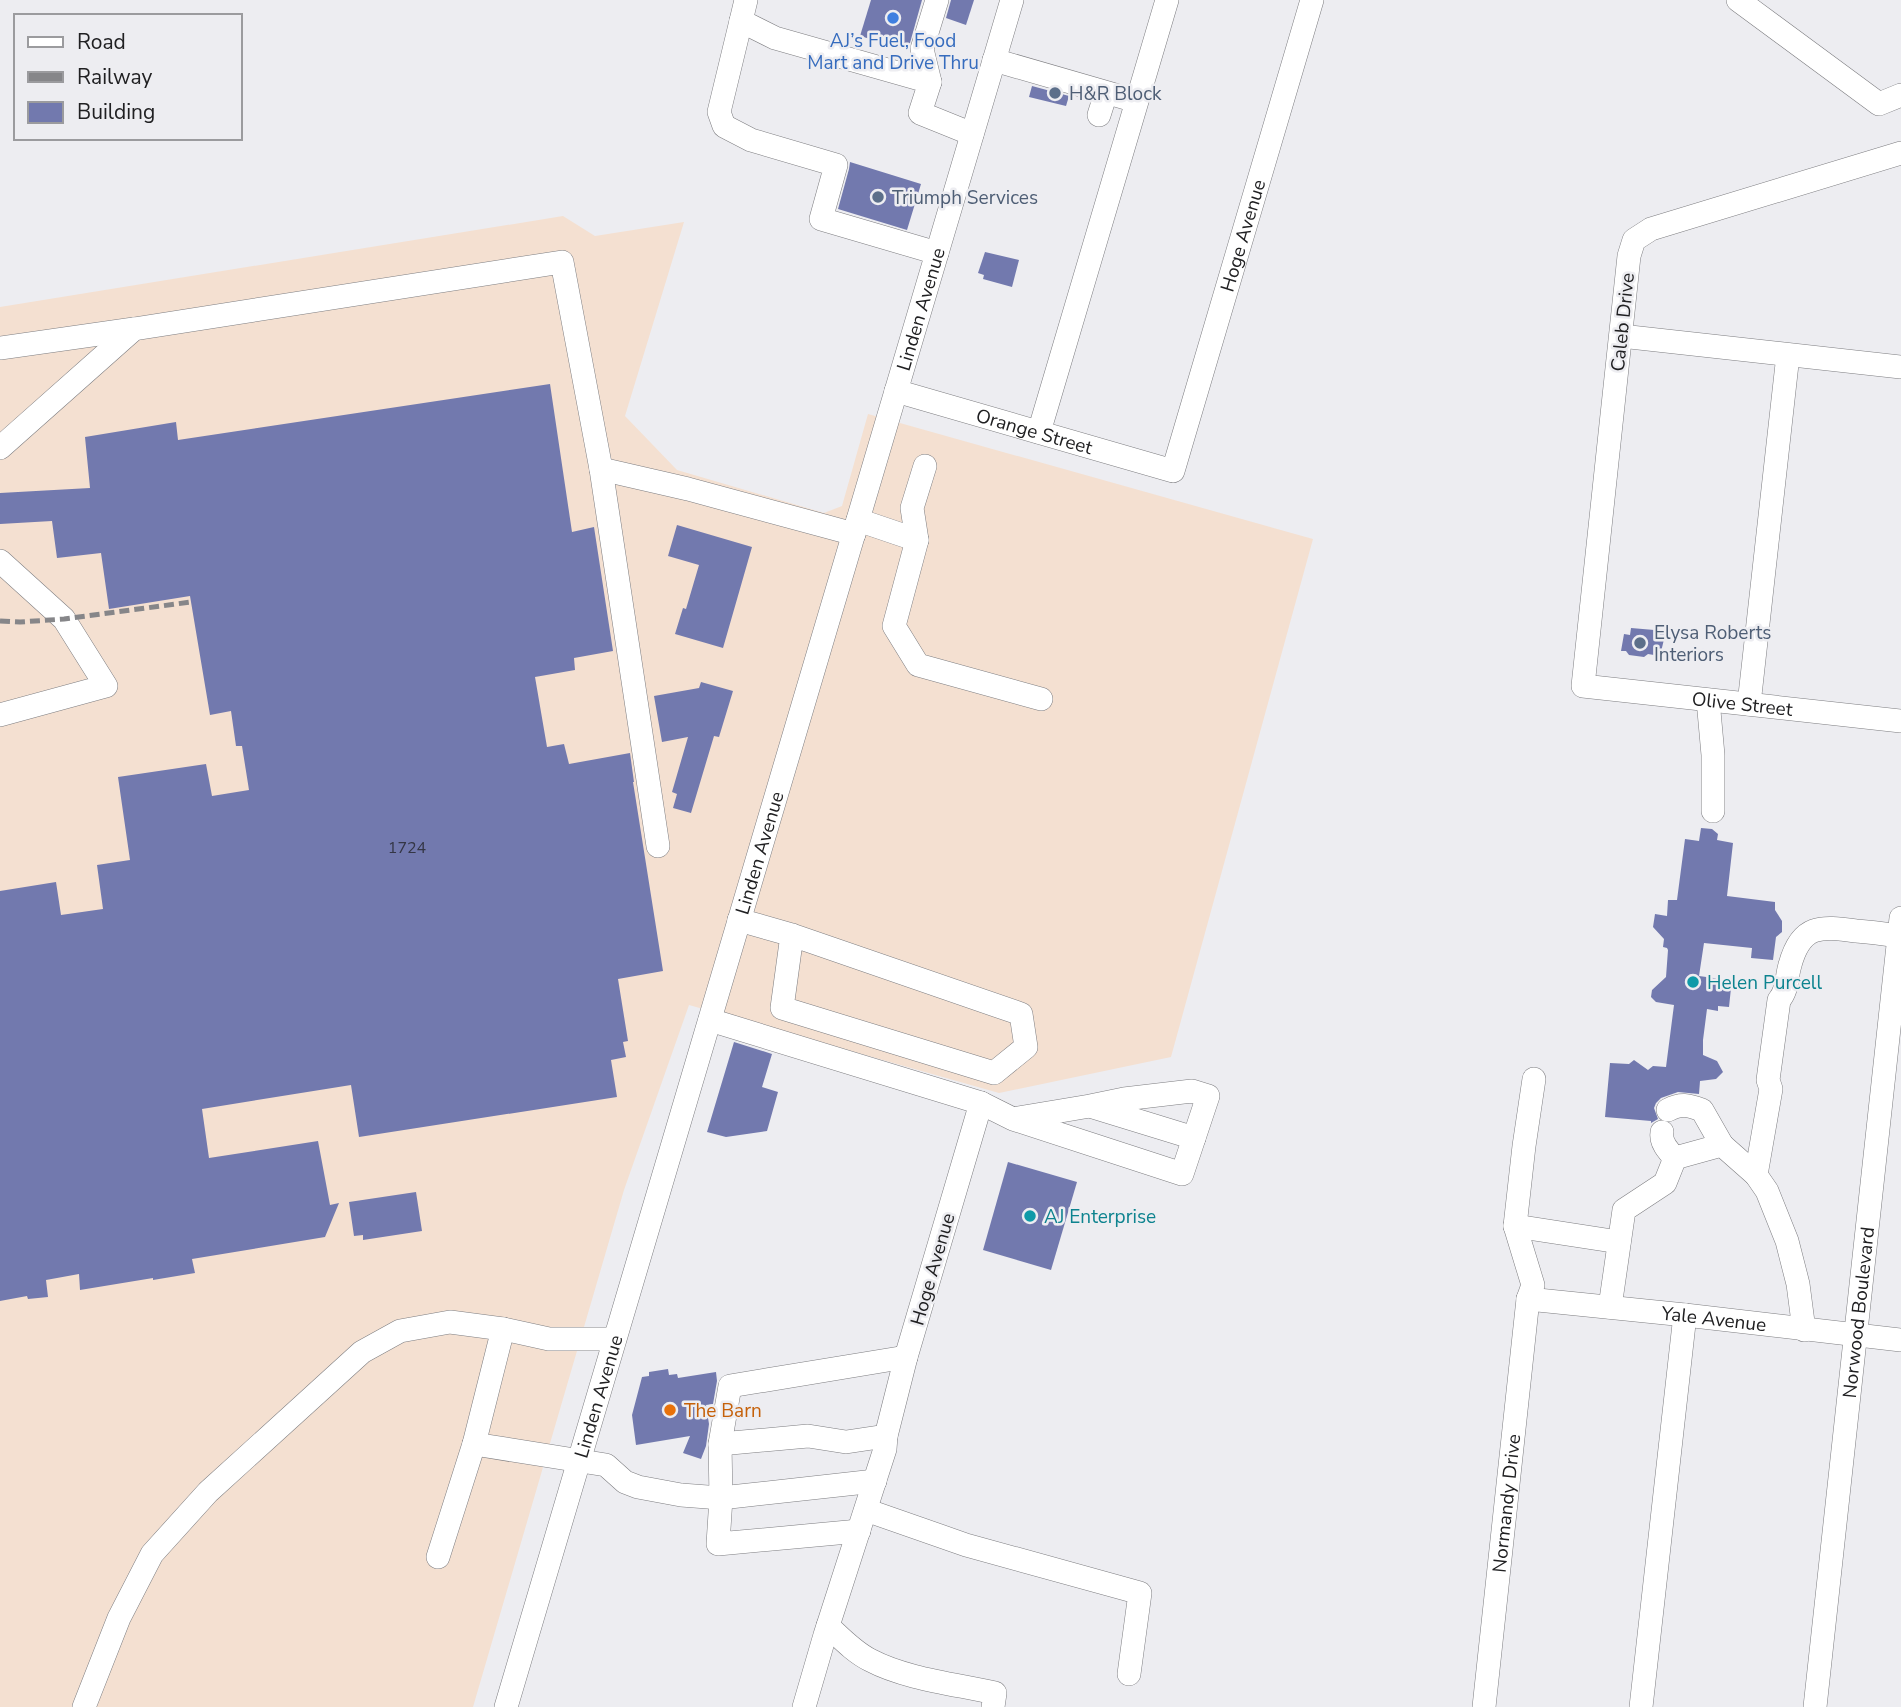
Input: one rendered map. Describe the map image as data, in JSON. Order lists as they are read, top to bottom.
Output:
{
  "streets": {
    "street": [
      "Hoge Avenue",
      "Linden Avenue",
      "Caleb Drive",
      "Orange Street",
      "Olive Street",
      "Norwood Boulevard",
      "Yale Avenue",
      "Normandy Drive"
    ]
  },
  "crossings": [
    ["Hoge Avenue", "Orange Street"],
    ["Linden Avenue", "Orange Street"],
    ["Caleb Drive", "Olive Street"],
    ["Norwood Boulevard", "Yale Avenue"],
    ["Yale Avenue", "Normandy Drive"]
  ],
  "places": [
    "AJ’s Fuel, Food Mart and Drive Thru",
    "H&R Block",
    "Triumph Services",
    "Elysa Roberts Interiors",
    "Helen Purcell",
    "AJ Enterprise",
    "The Barn"
  ],
  "house_numbers": ["1724"],
  "legend": ["Road", "Railway", "Building"]
}
